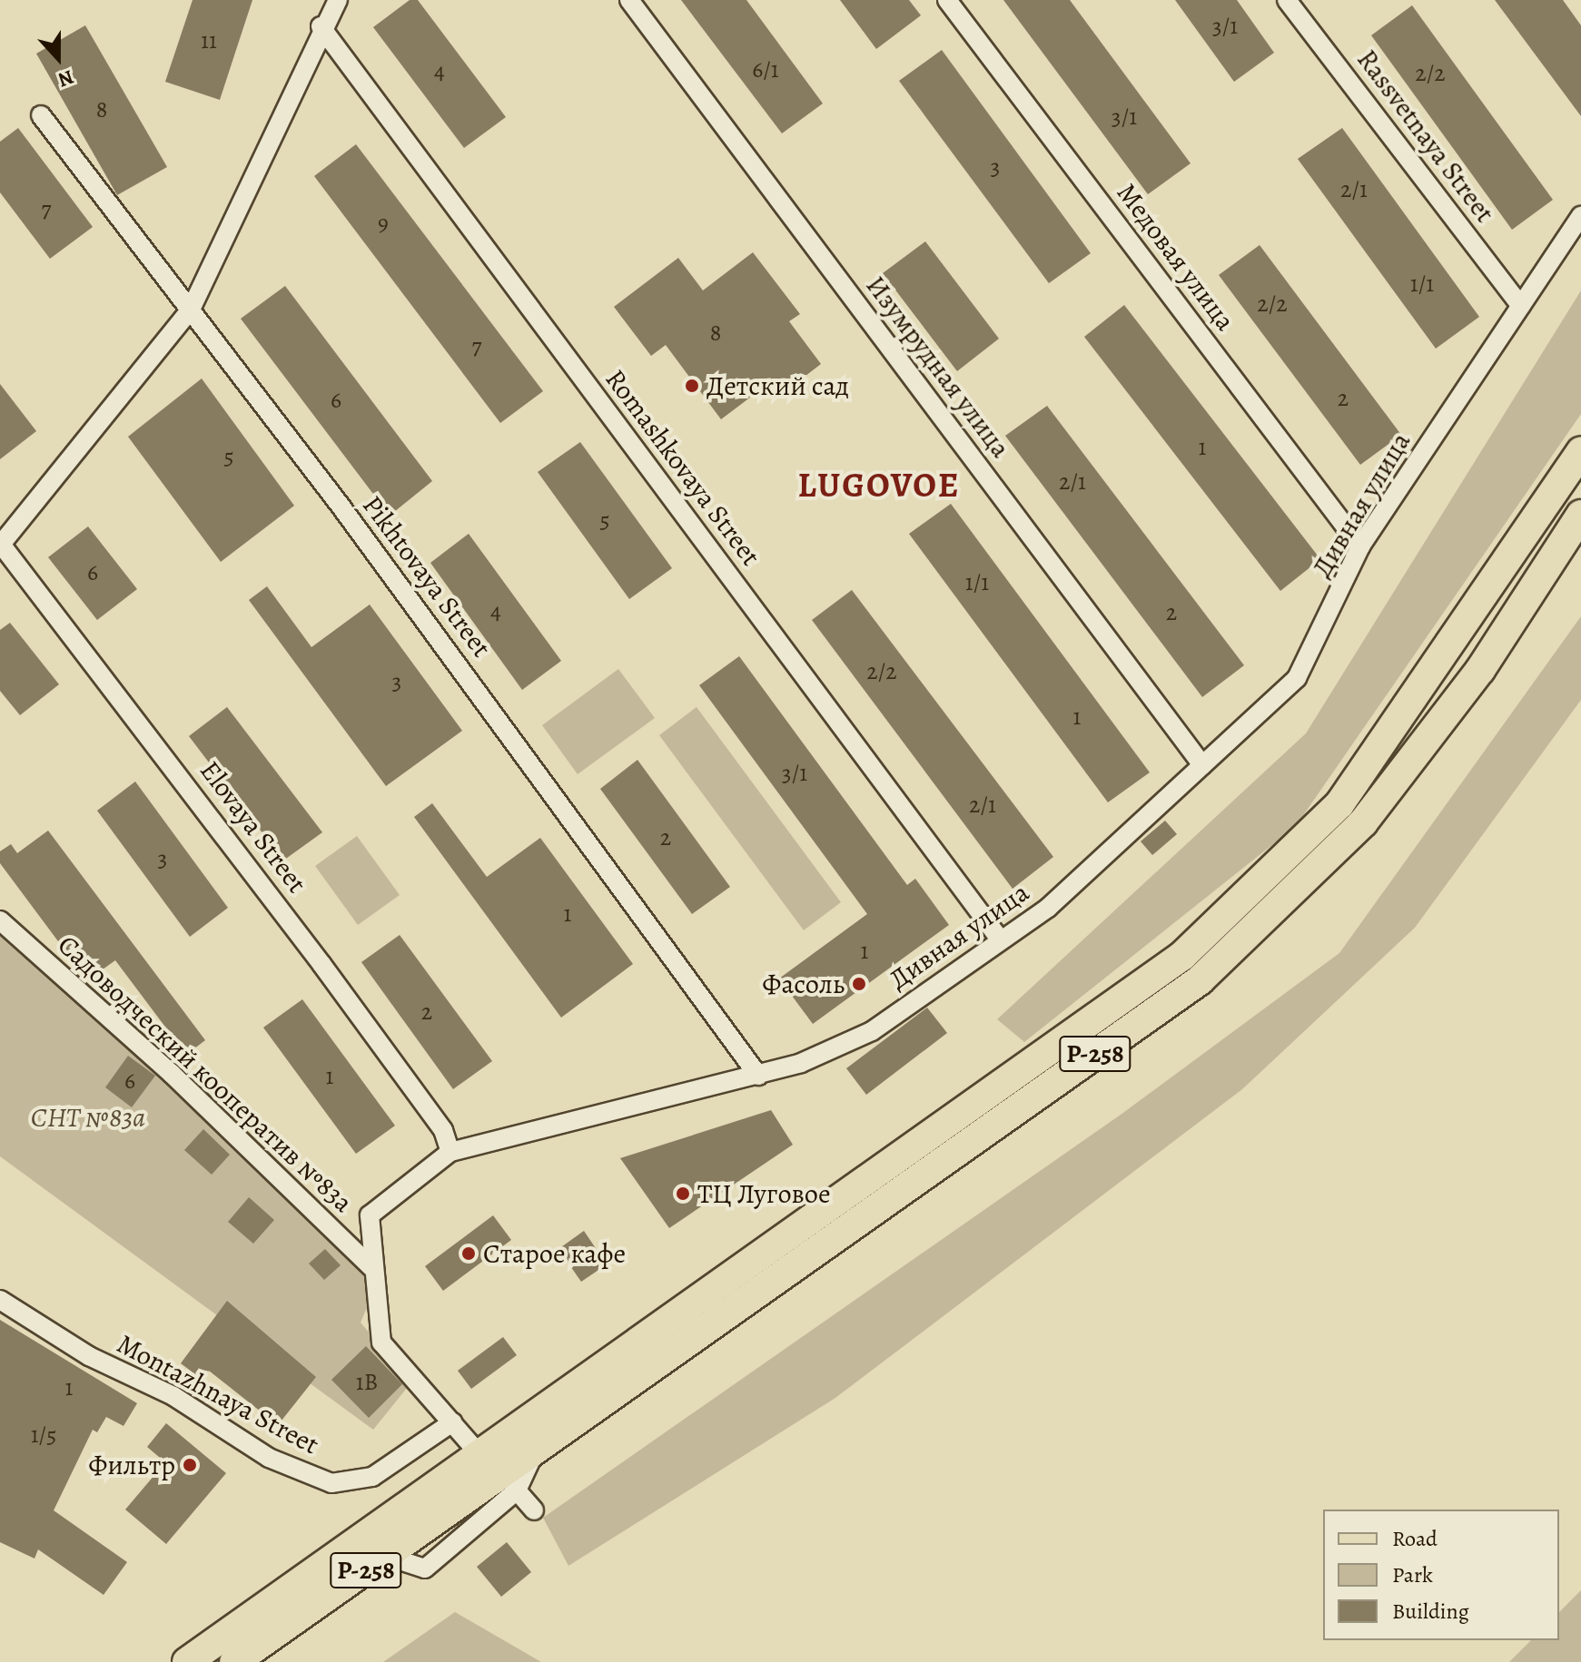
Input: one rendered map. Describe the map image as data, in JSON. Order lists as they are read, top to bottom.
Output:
{
  "streets": {
    "main road": ["Р-258"],
    "street": [
      "Rassvetnaya Street",
      "Медовая улица",
      "Изумрудная улица",
      "Romashkovaya Street",
      "Дивная улица",
      "Pikhtovaya Street",
      "Elovaya Street",
      "Садоводческий кооператив №83а",
      "Montazhnaya Street"
    ]
  },
  "crossings": [
    ["Rassvetnaya Street", "Дивная улица"],
    ["Медовая улица", "Дивная улица"],
    ["Изумрудная улица", "Дивная улица"],
    ["Romashkovaya Street", "Дивная улица"],
    ["Дивная улица", "Pikhtovaya Street"],
    ["Дивная улица", "Elovaya Street"],
    ["Дивная улица", "Р-258"],
    ["Дивная улица", "Садоводческий кооператив №83а"],
    ["Дивная улица", "Montazhnaya Street"]
  ],
  "districts": ["LUGOVOE"],
  "parks": ["СНТ №83а"],
  "places": [
    "Детский сад",
    "Фасоль",
    "ТЦ Луговое",
    "Старое кафе",
    "Фильтр"
  ],
  "house_numbers": [
    "3/1",
    "11",
    "6/1",
    "4",
    "2/2",
    "8",
    "3/1",
    "3",
    "2/1",
    "7",
    "9",
    "1/1",
    "2/2",
    "8",
    "7",
    "2",
    "6",
    "1",
    "5",
    "2/1",
    "5",
    "6",
    "1/1",
    "4",
    "2",
    "2/2",
    "3",
    "1",
    "3/1",
    "2/1",
    "2",
    "3",
    "1",
    "1",
    "2",
    "1",
    "6",
    "1В",
    "1",
    "1/5"
  ],
  "legend": ["Road", "Park", "Building"],
  "north": "bottom"
}
